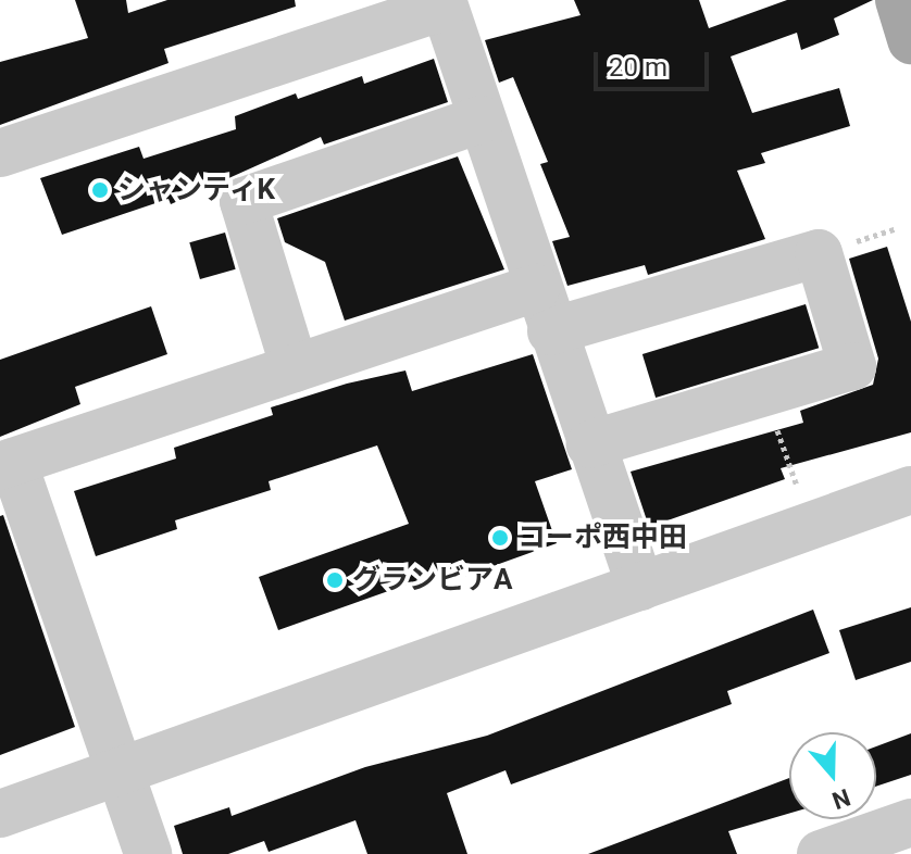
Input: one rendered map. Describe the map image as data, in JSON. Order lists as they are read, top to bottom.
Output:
{
  "places": ["シャンティK", "コーポ西中田", "グランビアA"],
  "scale_bar": "20 m",
  "north": "bottom"
}
